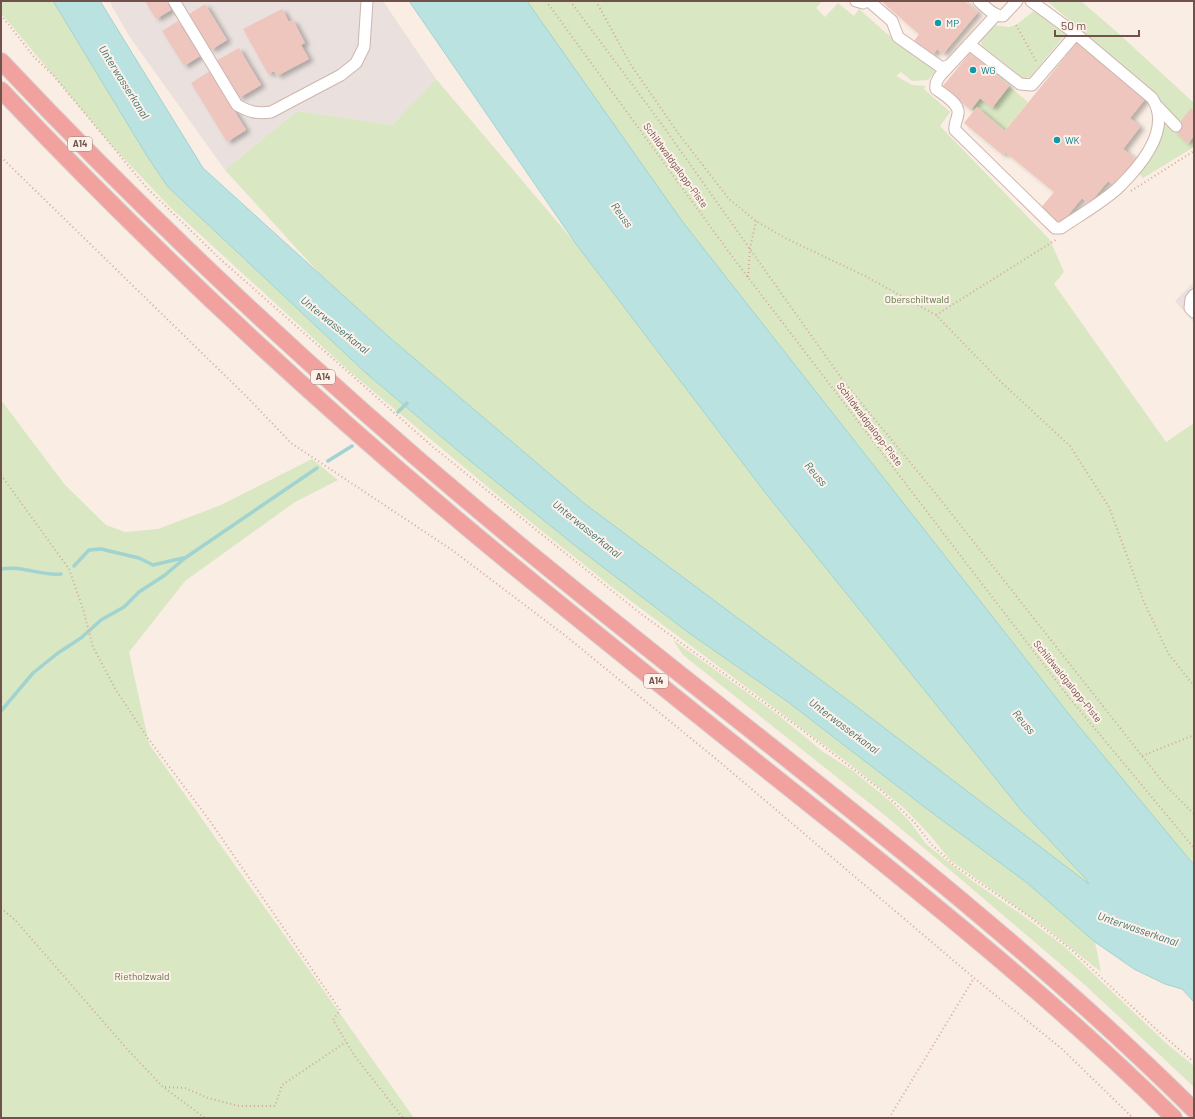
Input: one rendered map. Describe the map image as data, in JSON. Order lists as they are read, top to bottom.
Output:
{
  "streets": {
    "highway": ["A14"],
    "path": ["Schildwaldgalopp-Piste"]
  },
  "water": ["Unterwasserkanal", "Reuss"],
  "parks": ["Oberschiltwald", "Rietholzwald"],
  "places": ["MP", "WG", "WK"],
  "scale_bar": "50 m"
}
